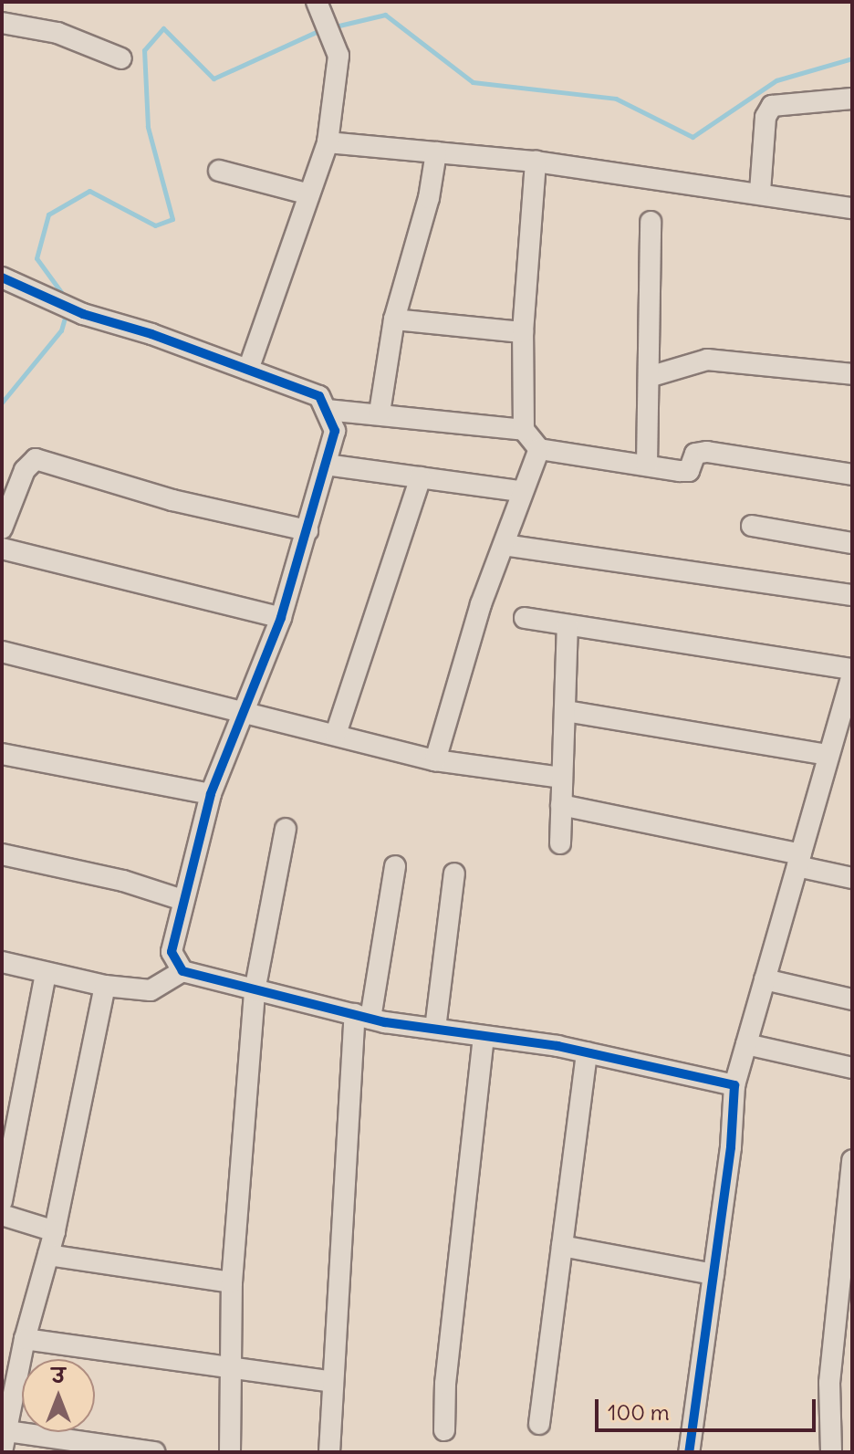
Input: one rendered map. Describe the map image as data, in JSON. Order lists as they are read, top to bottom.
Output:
{
  "scale_bar": "100 m",
  "north": "top"
}
